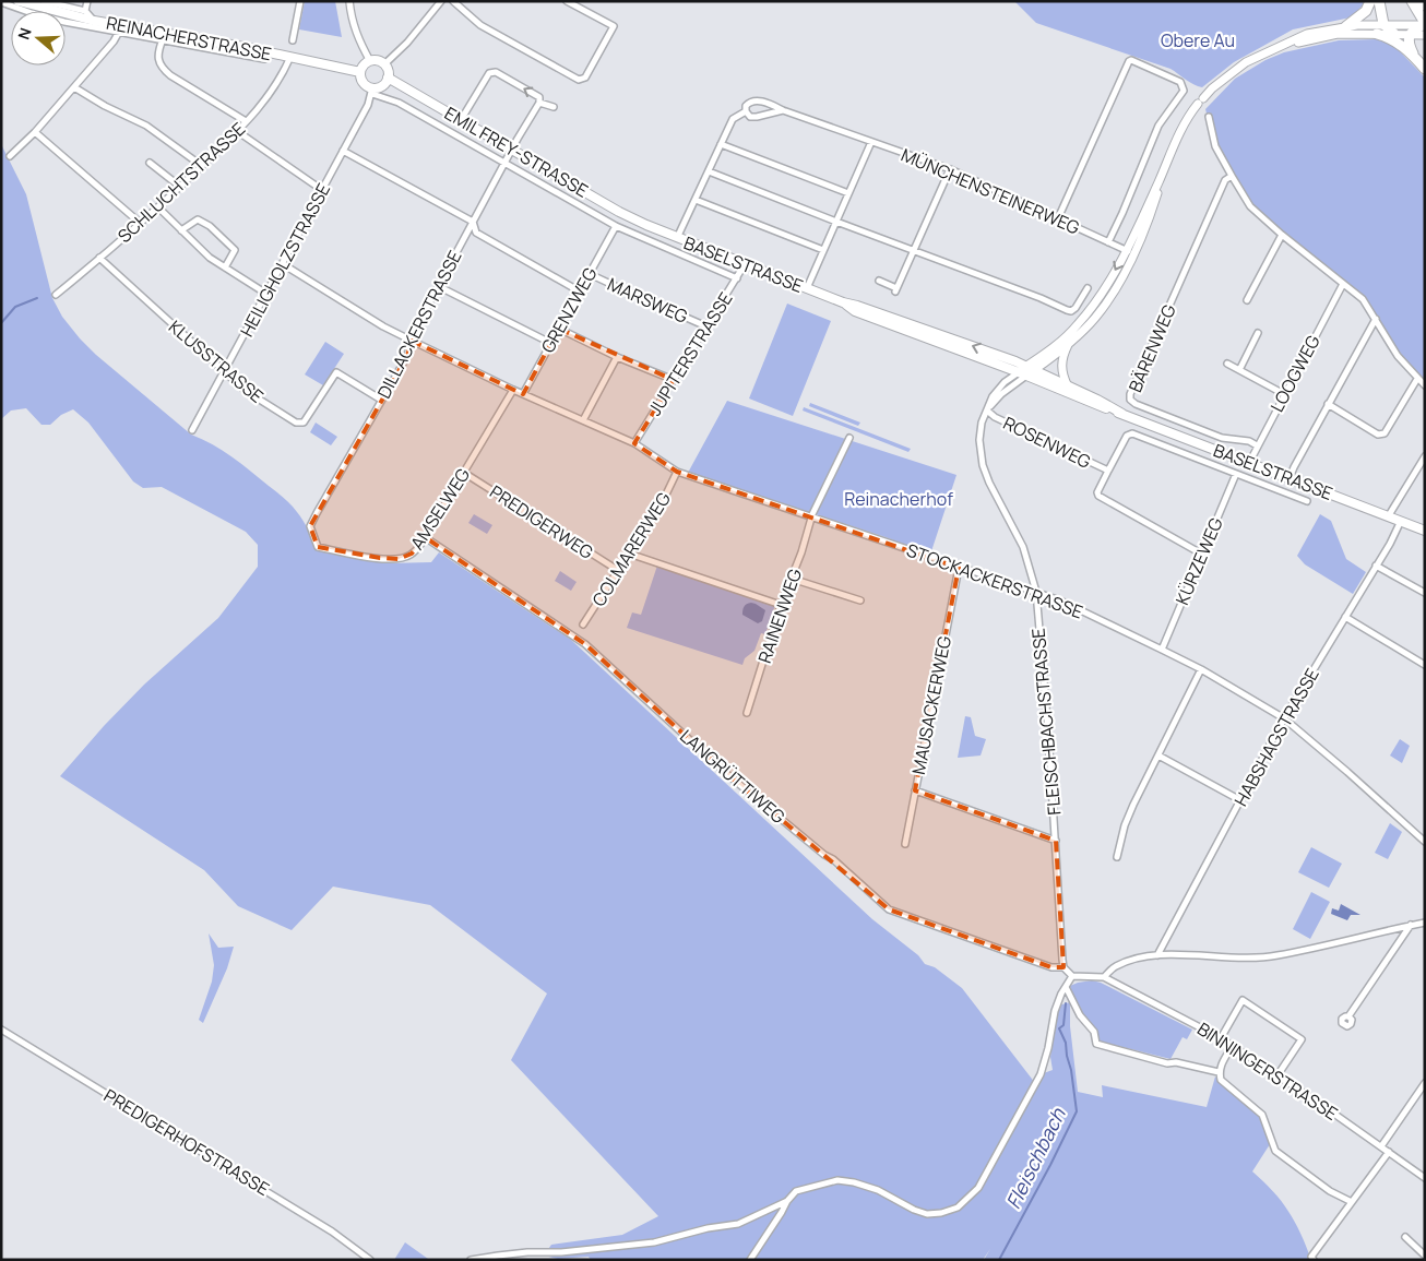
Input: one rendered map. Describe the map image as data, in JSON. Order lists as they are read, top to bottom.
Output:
{
  "streets": {
    "main road": ["REINACHERSTRASSE", "EMIL FREY-STRASSE", "BASELSTRASSE"],
    "street": [
      "SCHLUCHTSTRASSE",
      "MÜNCHENSTEINERWEG",
      "HEILIGHOLZSTRASSE",
      "MARSWEG",
      "GRENZWEG",
      "DILLACKERSTRASSE",
      "BÄRENWEG",
      "JUPITERSTRASSE",
      "KLUSSTRASSE",
      "LOOGWEG",
      "ROSENWEG",
      "AMSELWEG",
      "PREDIGERWEG",
      "COLMARERWEG",
      "KÜRZEWEG",
      "STOCKACKERSTRASSE",
      "RAINENWEG",
      "MAUSACKERWEG",
      "FLEISCHBACHSTRASSE",
      "HABSHAGSTRASSE",
      "LANGRÜTTIWEG",
      "BINNINGERSTRASSE",
      "PREDIGERHOFSTRASSE"
    ]
  },
  "crossings": [
    ["REINACHERSTRASSE", "EMIL FREY-STRASSE"],
    ["REINACHERSTRASSE", "SCHLUCHTSTRASSE"],
    ["REINACHERSTRASSE", "HEILIGHOLZSTRASSE"],
    ["REINACHERSTRASSE", "BASELSTRASSE"],
    ["EMIL FREY-STRASSE", "HEILIGHOLZSTRASSE"],
    ["EMIL FREY-STRASSE", "BASELSTRASSE"],
    ["EMIL FREY-STRASSE", "DILLACKERSTRASSE"],
    ["SCHLUCHTSTRASSE", "KLUSSTRASSE"],
    ["HEILIGHOLZSTRASSE", "BASELSTRASSE"],
    ["HEILIGHOLZSTRASSE", "KLUSSTRASSE"],
    ["HEILIGHOLZSTRASSE", "STOCKACKERSTRASSE"],
    ["BASELSTRASSE", "GRENZWEG"],
    ["BASELSTRASSE", "DILLACKERSTRASSE"],
    ["BASELSTRASSE", "JUPITERSTRASSE"],
    ["BASELSTRASSE", "LOOGWEG"],
    ["BASELSTRASSE", "FLEISCHBACHSTRASSE"],
    ["BASELSTRASSE", "HABSHAGSTRASSE"],
    ["MARSWEG", "GRENZWEG"],
    ["MARSWEG", "JUPITERSTRASSE"],
    ["GRENZWEG", "STOCKACKERSTRASSE"],
    ["DILLACKERSTRASSE", "KLUSSTRASSE"],
    ["DILLACKERSTRASSE", "AMSELWEG"],
    ["DILLACKERSTRASSE", "STOCKACKERSTRASSE"],
    ["BÄRENWEG", "LOOGWEG"],
    ["JUPITERSTRASSE", "STOCKACKERSTRASSE"],
    ["ROSENWEG", "KÜRZEWEG"],
    ["ROSENWEG", "FLEISCHBACHSTRASSE"],
    ["AMSELWEG", "PREDIGERWEG"],
    ["AMSELWEG", "STOCKACKERSTRASSE"],
    ["AMSELWEG", "LANGRÜTTIWEG"],
    ["PREDIGERWEG", "COLMARERWEG"],
    ["COLMARERWEG", "STOCKACKERSTRASSE"],
    ["KÜRZEWEG", "STOCKACKERSTRASSE"],
    ["STOCKACKERSTRASSE", "RAINENWEG"],
    ["STOCKACKERSTRASSE", "MAUSACKERWEG"],
    ["STOCKACKERSTRASSE", "FLEISCHBACHSTRASSE"],
    ["STOCKACKERSTRASSE", "HABSHAGSTRASSE"],
    ["FLEISCHBACHSTRASSE", "LANGRÜTTIWEG"]
  ],
  "water": ["Fleischbach"],
  "parks": ["Obere Au", "Reinacherhof"],
  "north": "left"
}
